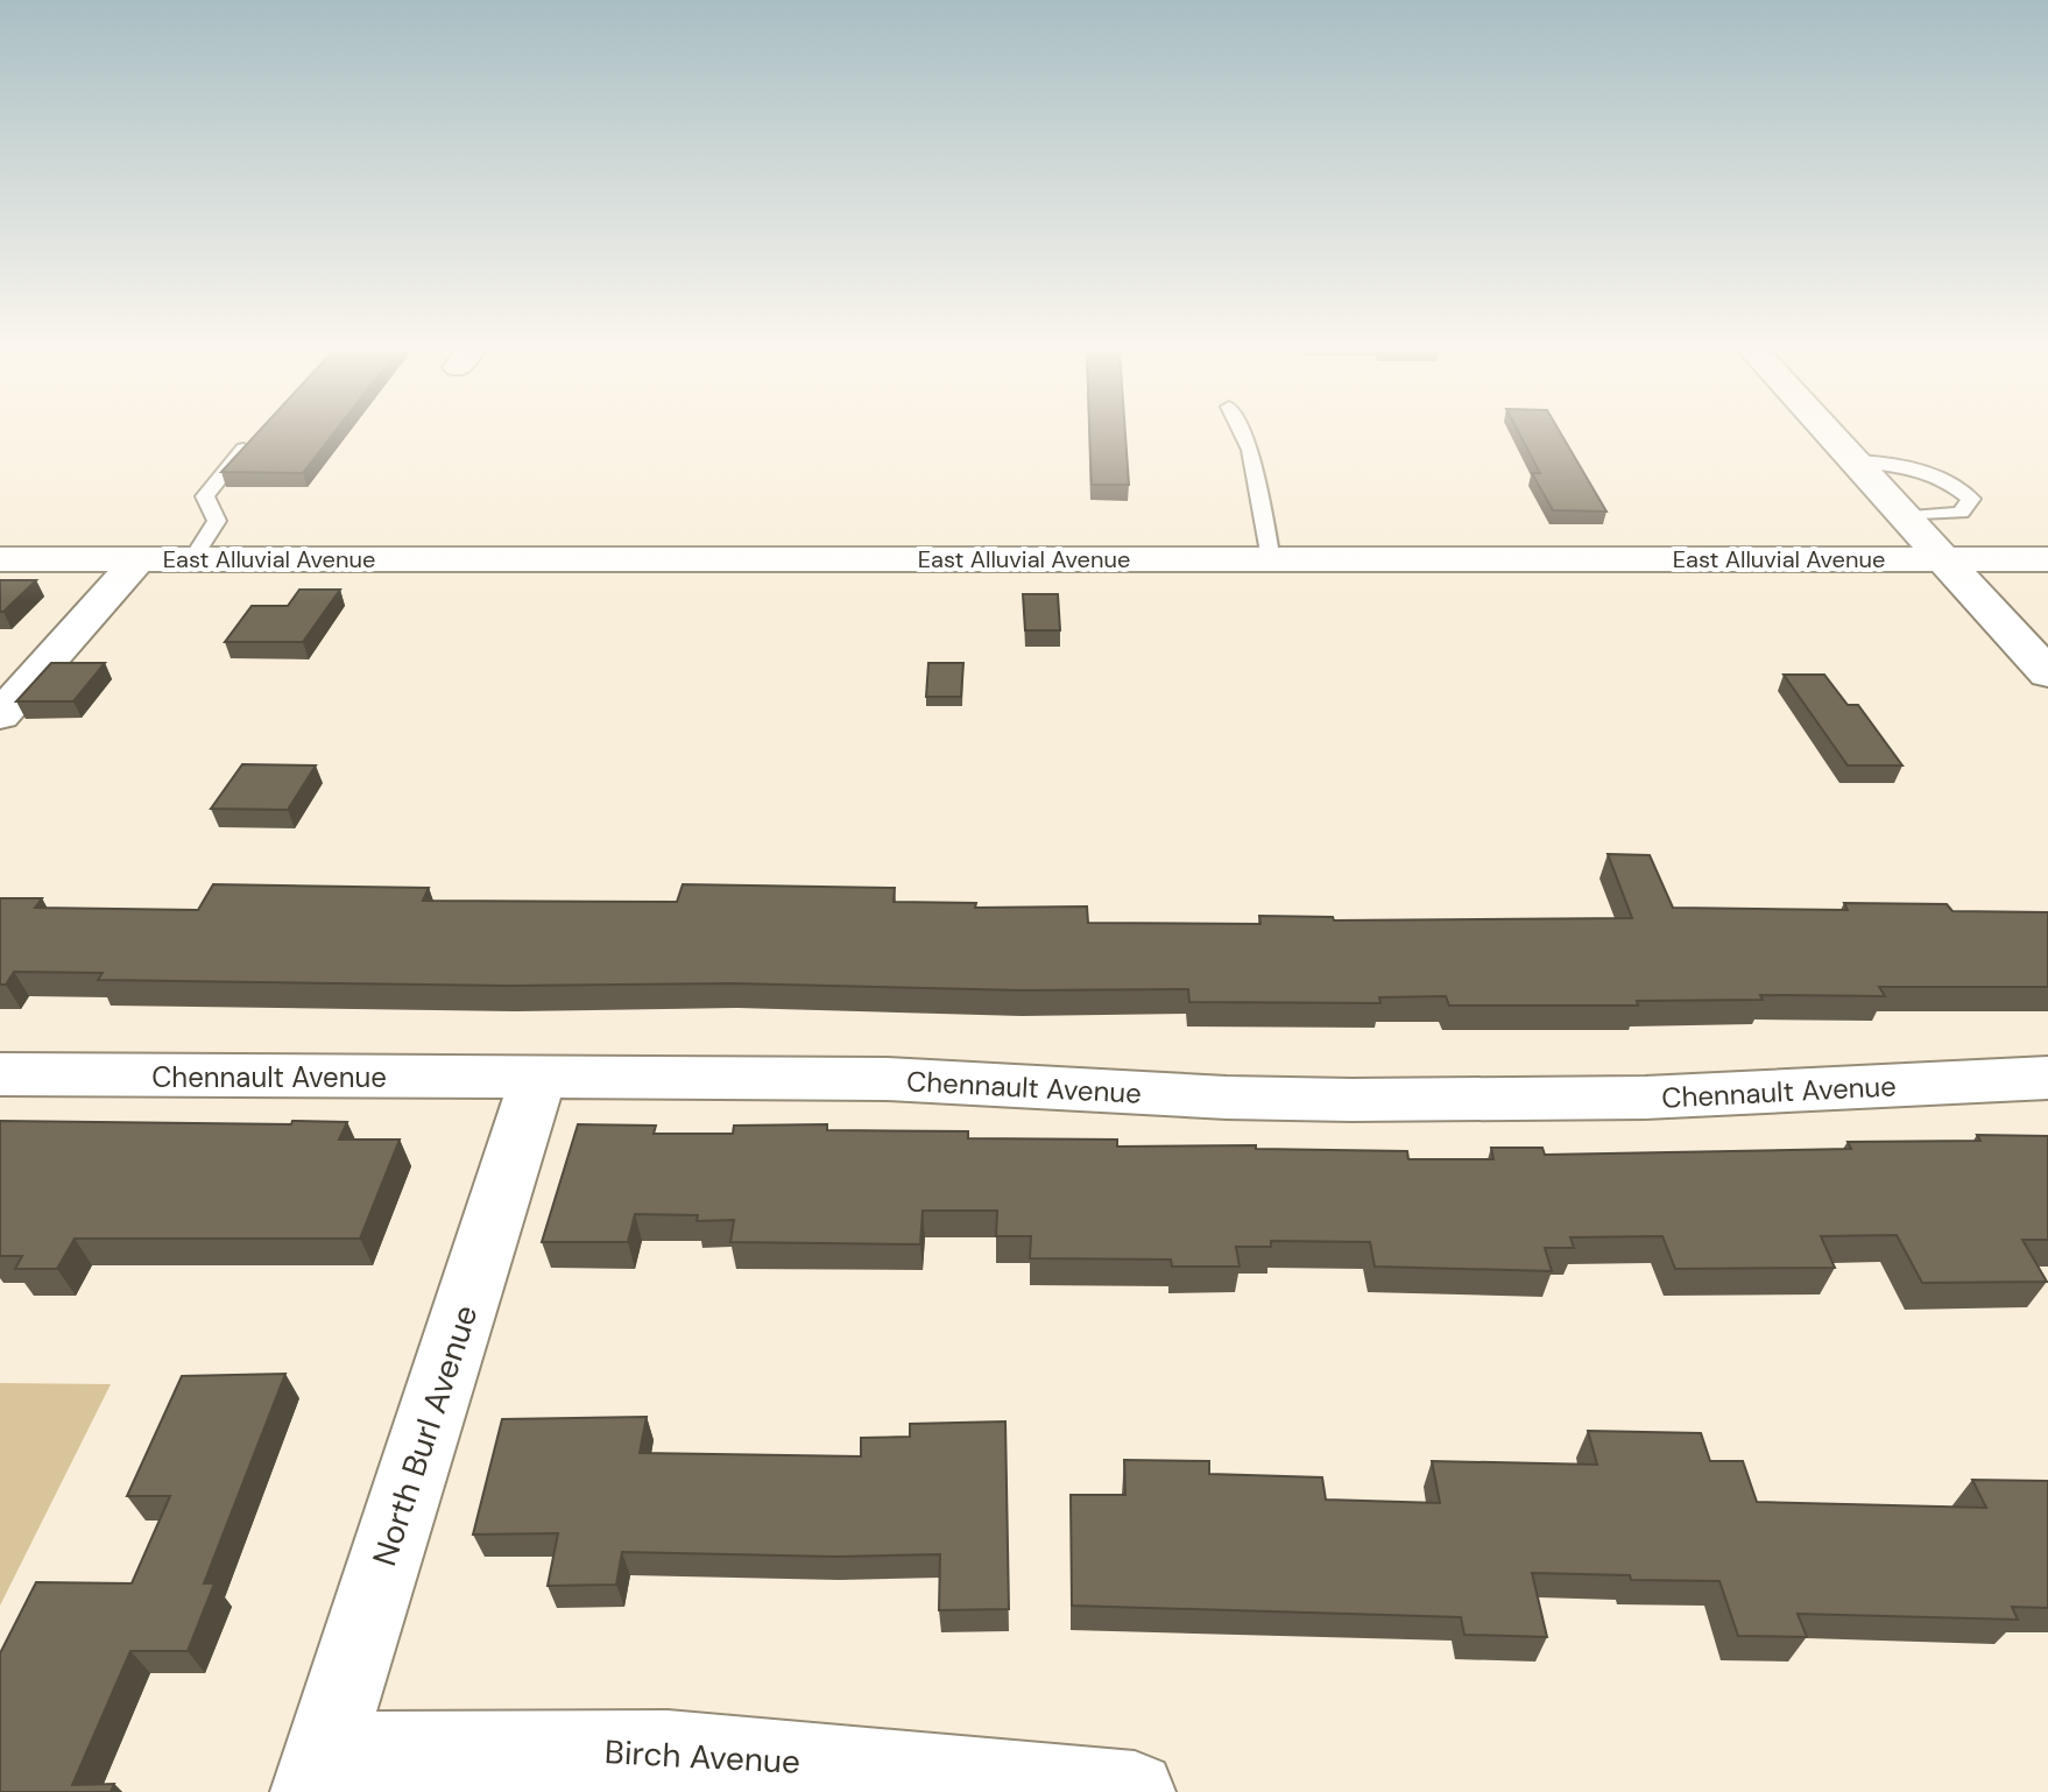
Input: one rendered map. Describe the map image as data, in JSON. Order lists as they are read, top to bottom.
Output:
{
  "streets": {
    "street": [
      "East Alluvial Avenue",
      "Chennault Avenue",
      "North Burl Avenue",
      "Birch Avenue"
    ]
  },
  "crossings": [
    ["Chennault Avenue", "North Burl Avenue"],
    ["North Burl Avenue", "Birch Avenue"]
  ]
}
